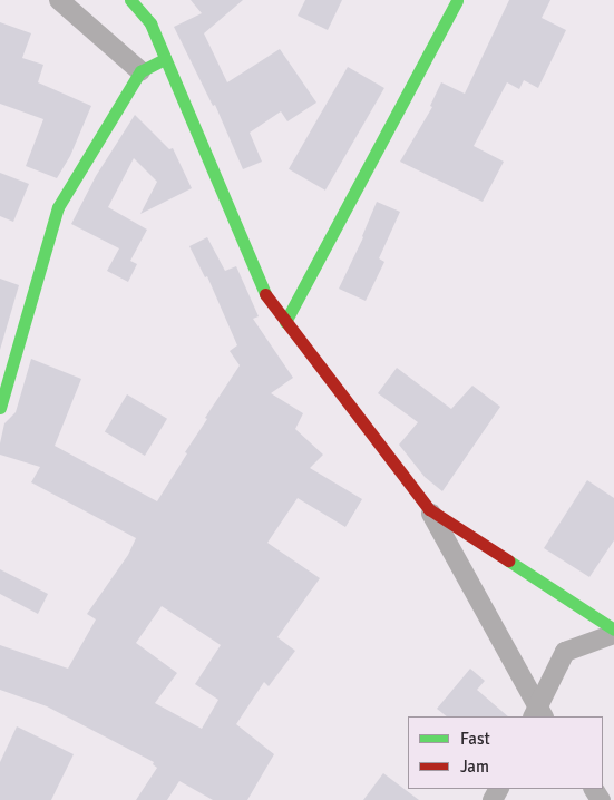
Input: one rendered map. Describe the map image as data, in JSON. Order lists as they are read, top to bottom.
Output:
{
  "legend": ["Fast", "Jam"]
}
